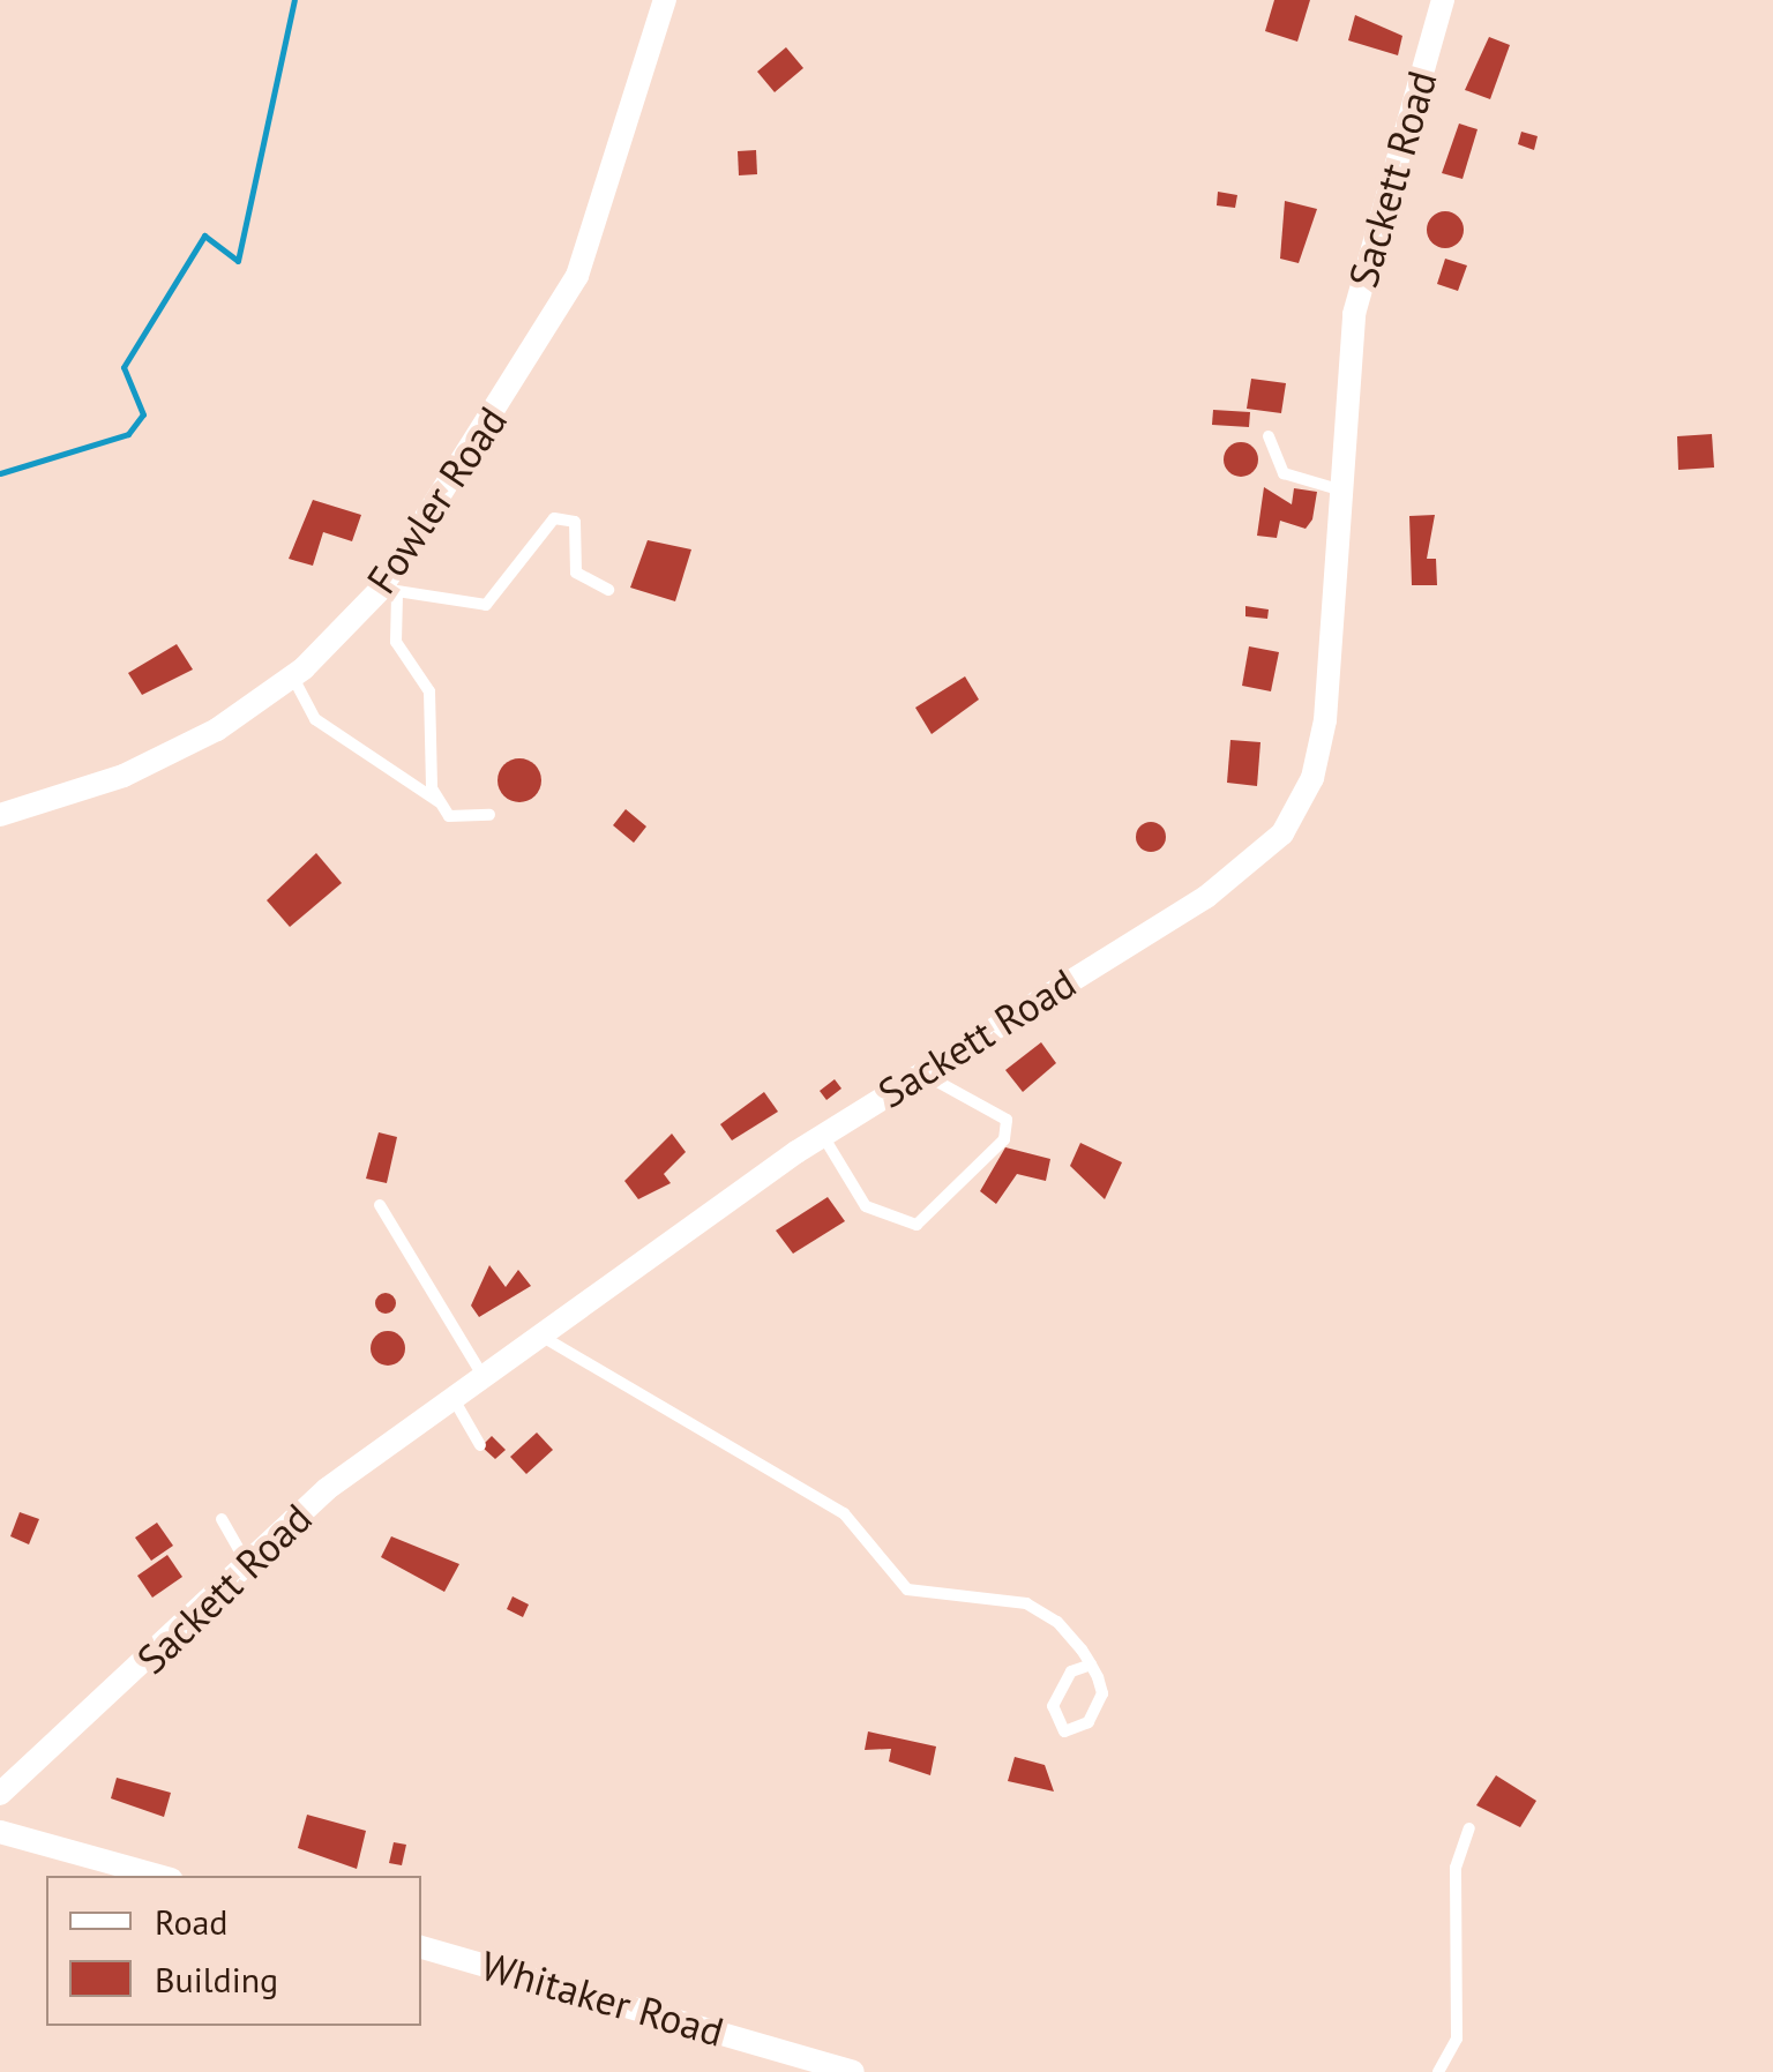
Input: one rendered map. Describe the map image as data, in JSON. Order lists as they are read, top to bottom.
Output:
{
  "streets": {
    "street": ["Sackett Road", "Fowler Road", "Whitaker Road"]
  },
  "legend": ["Road", "Building"]
}
